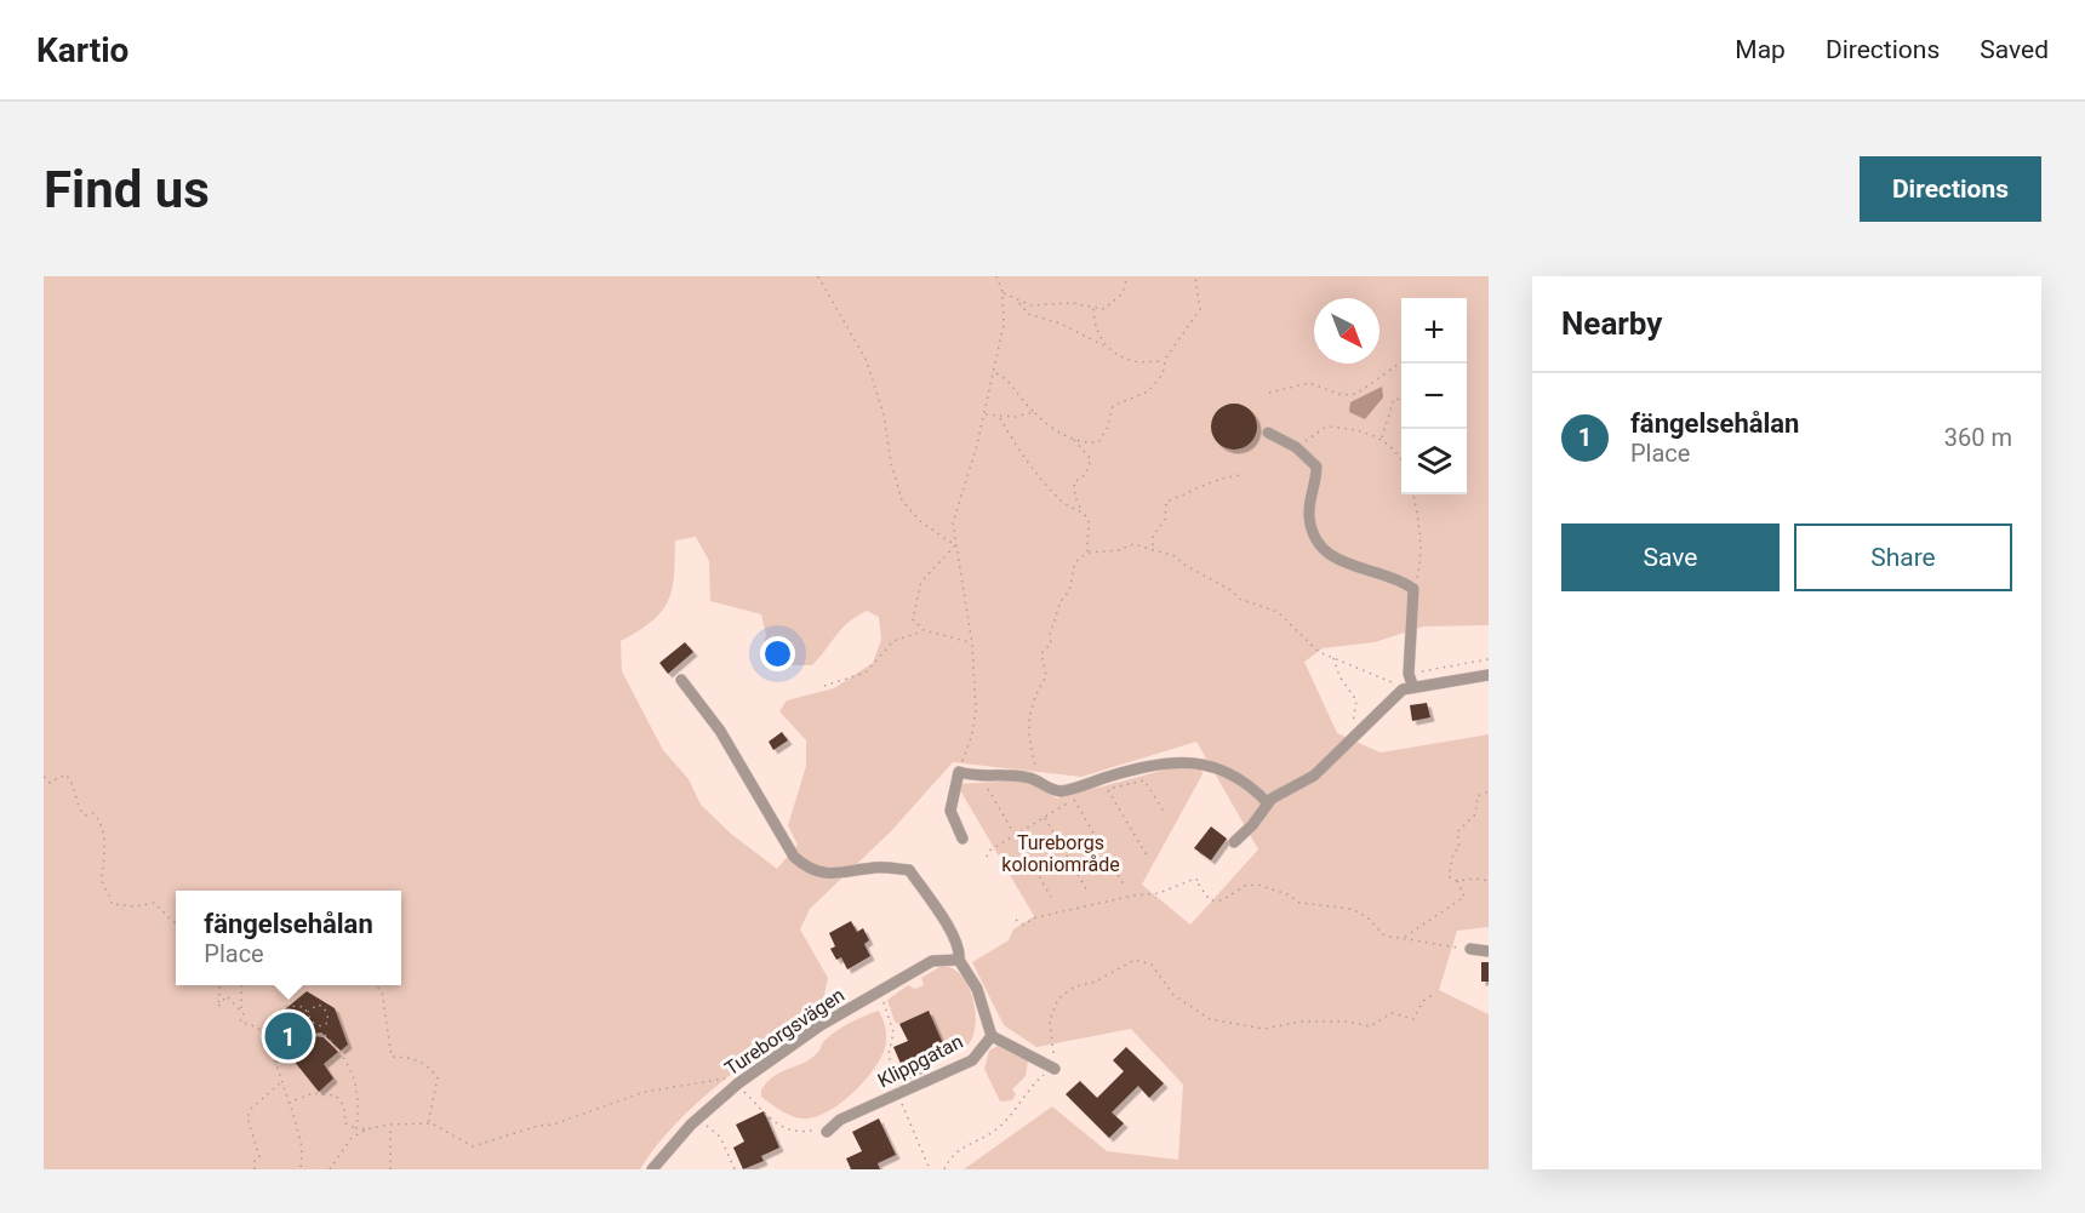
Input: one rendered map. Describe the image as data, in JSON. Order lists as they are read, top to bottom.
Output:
{
  "streets": {
    "street": ["Tureborgsvägen", "Klippgatan"]
  },
  "crossings": [
    ["Tureborgsvägen", "Klippgatan"]
  ],
  "parks": ["Tureborgs koloniområde"],
  "north": "bottom right",
  "page": {
    "header": "Kartio",
    "nav": ["Map", "Directions", "Saved"],
    "buttons": [
      "Directions",
      ["Save", "Share"]
    ],
    "title": "Find us",
    "heading": "Nearby",
    "map_buttons": ["+", "−"],
    "list": [
      {
        "mark": "1",
        "name": "fängelsehålan",
        "note": "Place",
        "value": "360 m"
      }
    ],
    "popup": ["fängelsehålan", "Place"],
    "pins": "1"
  }
}
